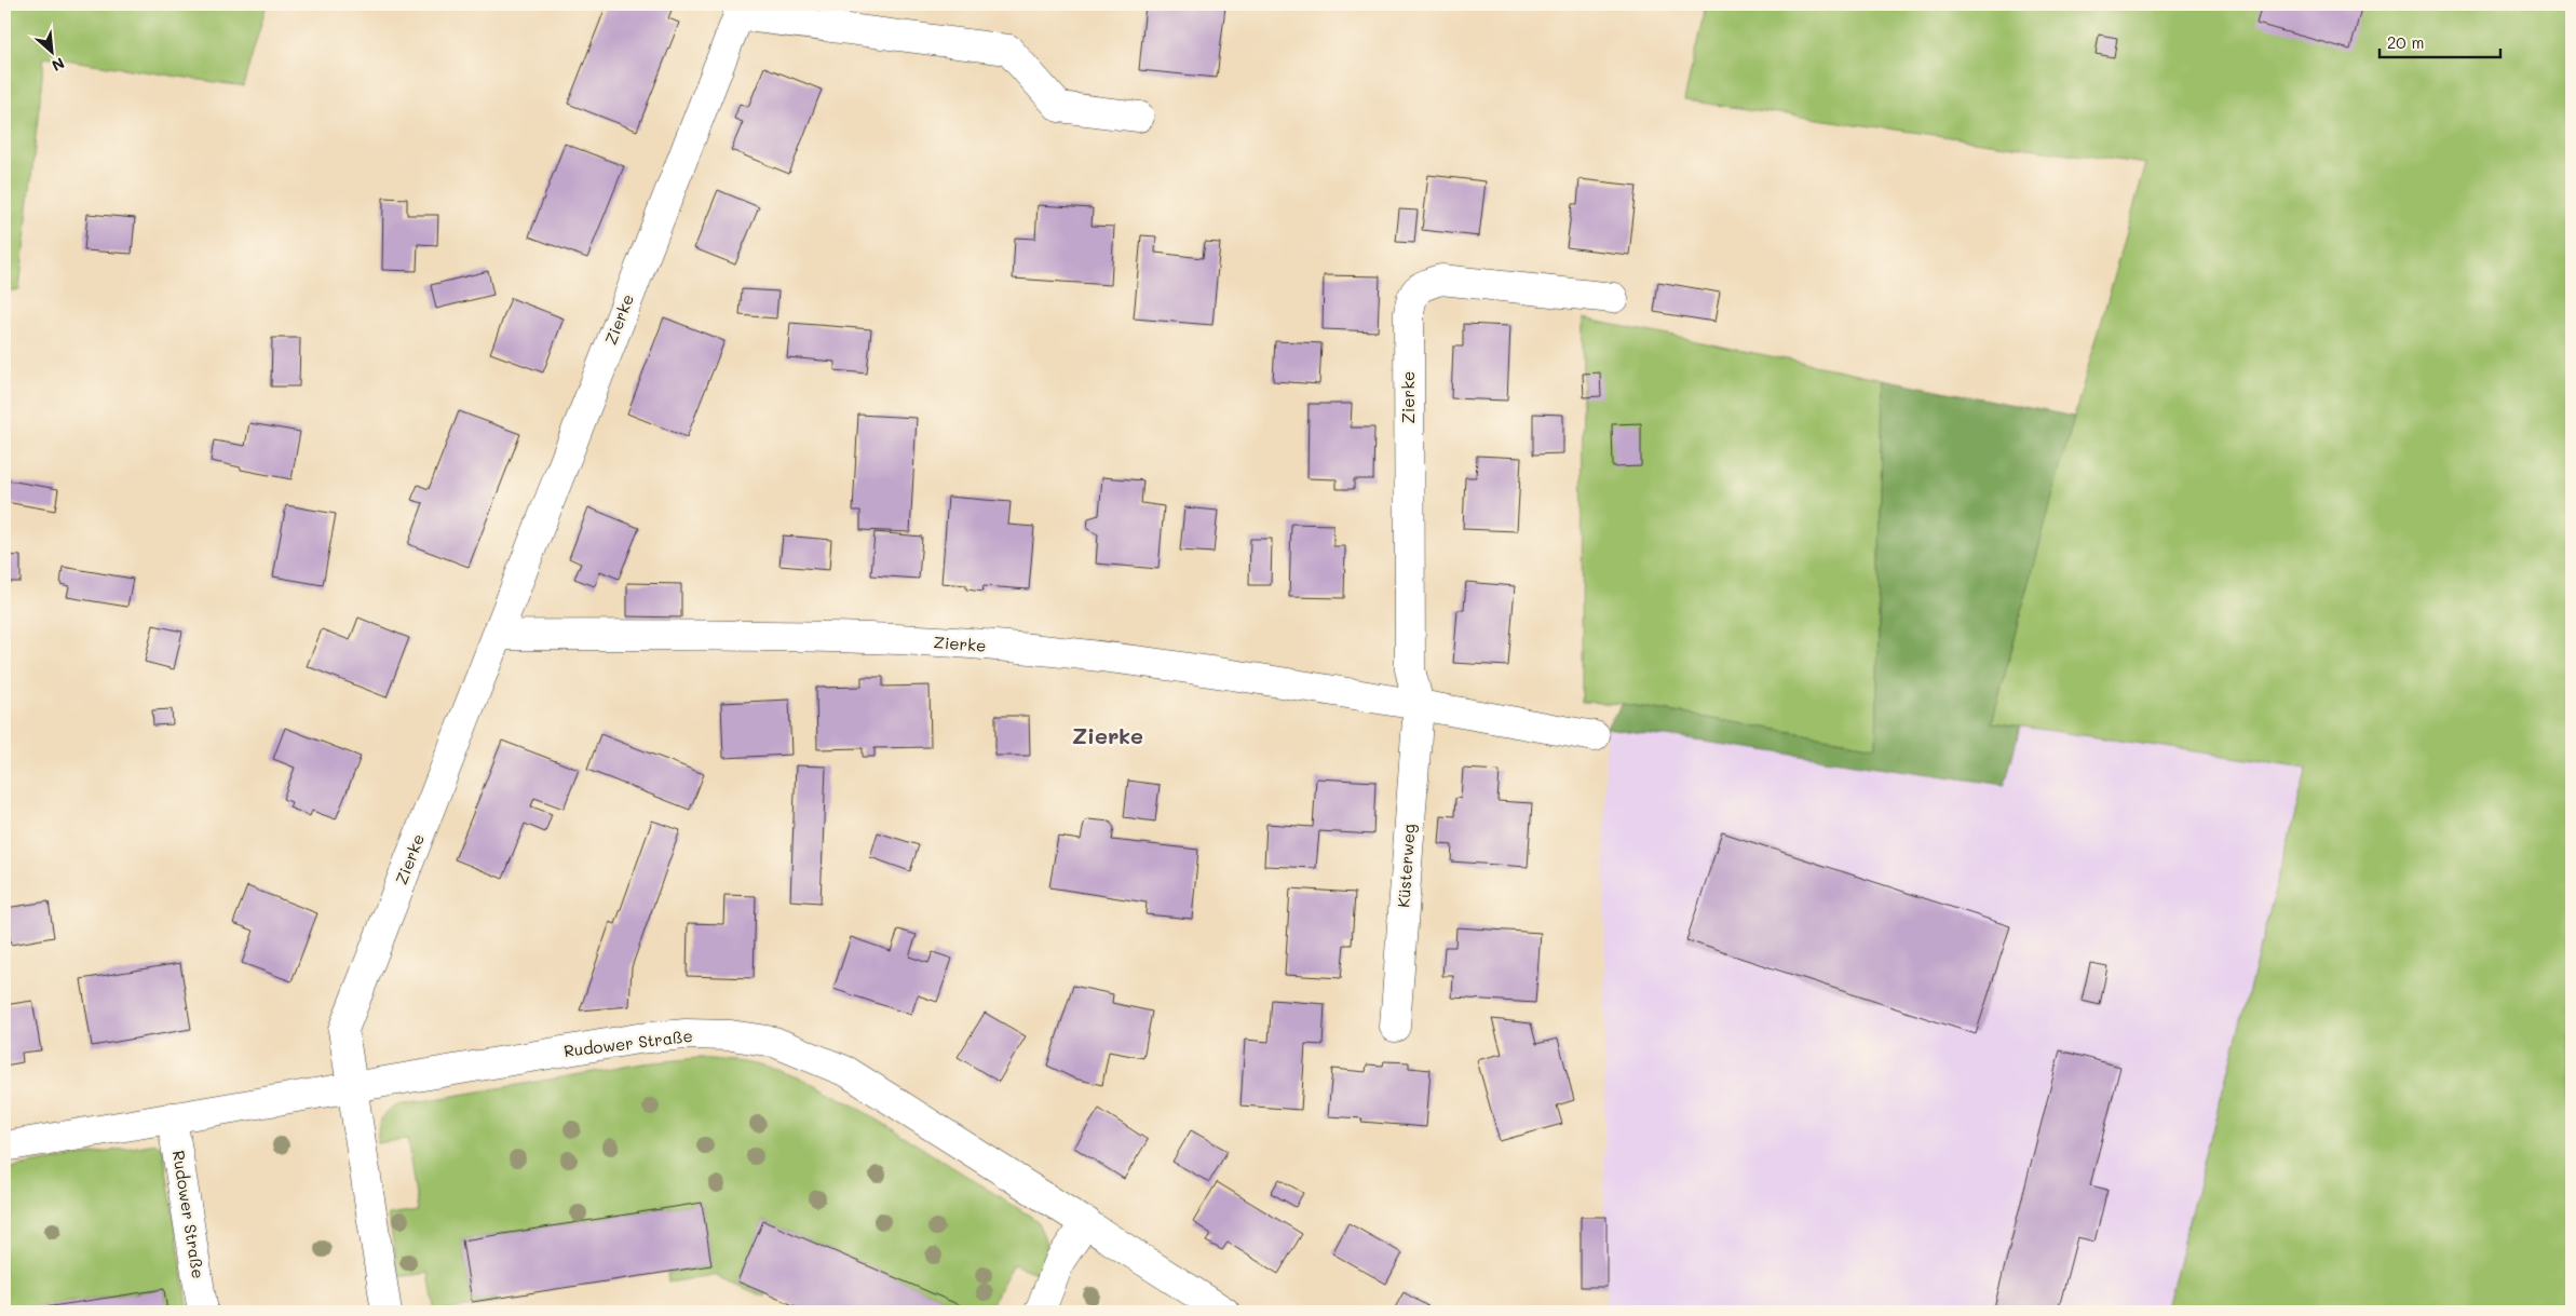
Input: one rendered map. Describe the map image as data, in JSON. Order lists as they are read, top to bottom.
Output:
{
  "streets": {
    "street": ["Zierke", "Küsterweg", "Rudower Straße"]
  },
  "crossings": [
    ["Zierke", "Küsterweg"],
    ["Zierke", "Rudower Straße"]
  ],
  "districts": ["Zierke"],
  "scale_bar": "20 m",
  "north": "bottom right"
}
